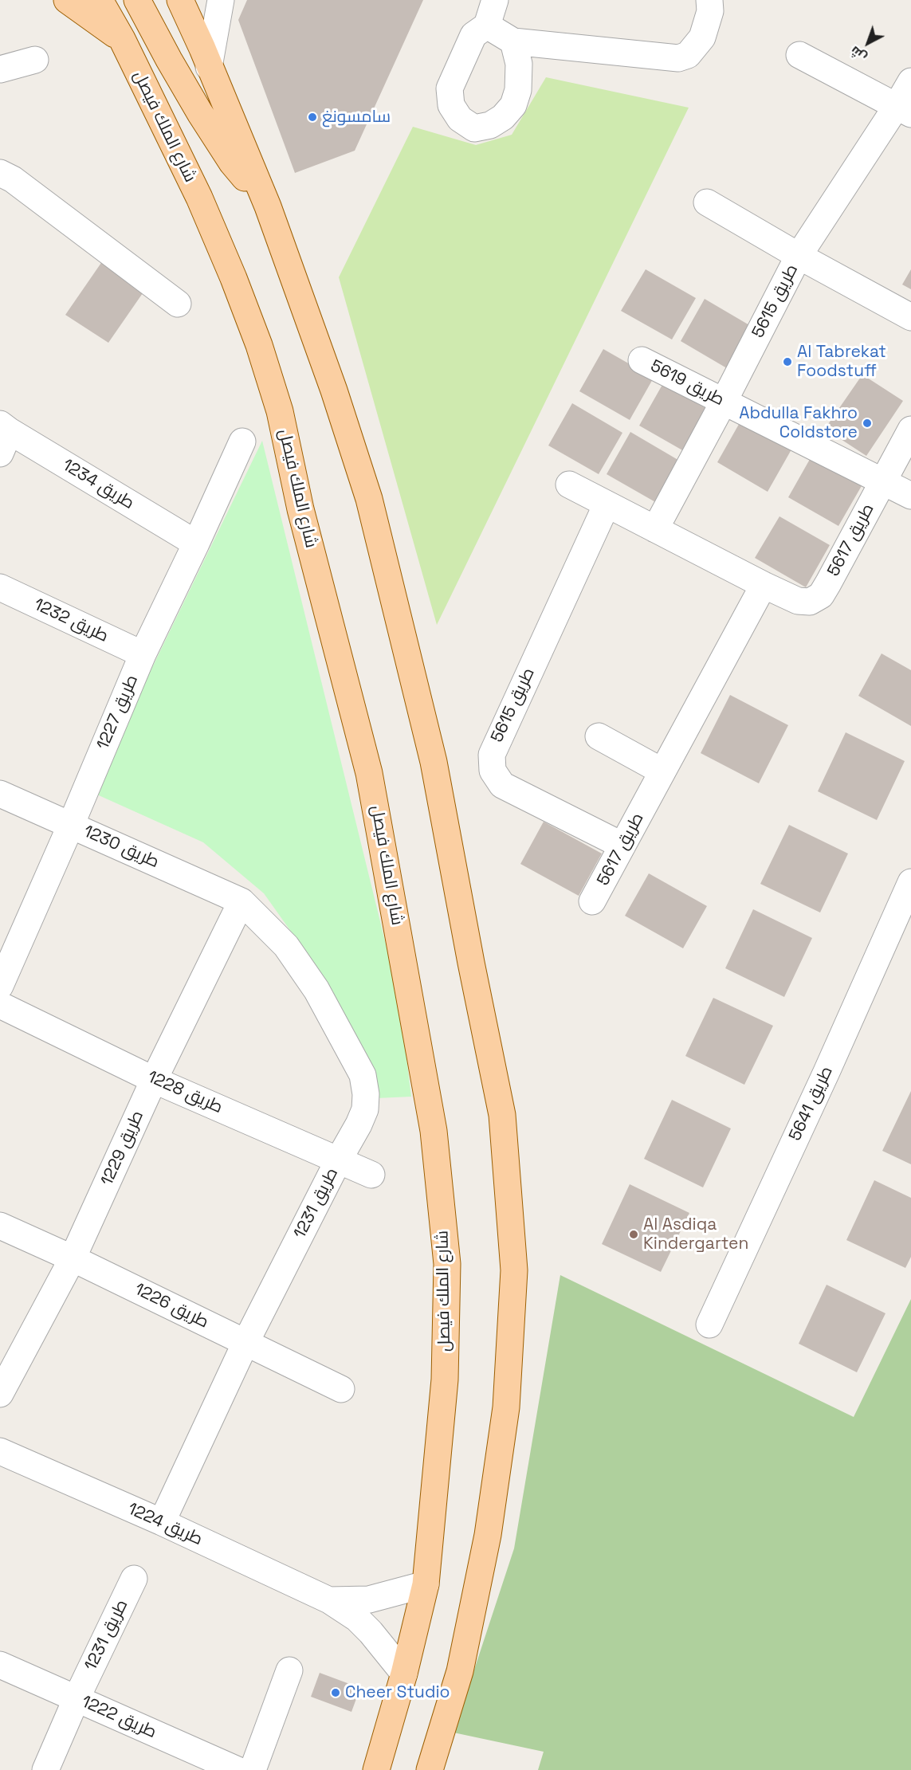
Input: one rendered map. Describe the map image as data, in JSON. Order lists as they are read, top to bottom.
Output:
{
  "streets": {
    "main road": ["شارع الملك فيصل"],
    "street": [
      "طريق 5615",
      "طريق 5619",
      "طريق 1234",
      "طريق 5617",
      "طريق 1232",
      "طريق 1227",
      "طريق 1230",
      "طريق 1228",
      "طريق 5641",
      "طريق 1229",
      "طريق 1231",
      "طريق 1226",
      "طريق 1224",
      "طريق 1222"
    ]
  },
  "crossings": [
    ["شارع الملك فيصل", "طريق 1224"],
    ["طريق 5615", "طريق 5619"],
    ["طريق 5615", "طريق 5617"],
    ["طريق 5619", "طريق 5617"],
    ["طريق 1234", "طريق 1227"],
    ["طريق 1232", "طريق 1227"],
    ["طريق 1227", "طريق 1230"],
    ["طريق 1230", "طريق 1229"],
    ["طريق 1230", "طريق 1231"],
    ["طريق 1228", "طريق 1229"],
    ["طريق 1228", "طريق 1231"],
    ["طريق 1229", "طريق 1231"],
    ["طريق 1229", "طريق 1226"],
    ["طريق 1231", "طريق 1226"],
    ["طريق 1231", "طريق 1224"],
    ["طريق 1231", "طريق 1222"]
  ],
  "places": [
    "سامسونغ",
    "Al Tabrekat Foodstuff",
    "Abdulla Fakhro Coldstore",
    "Al Asdiqa Kindergarten",
    "Cheer Studio"
  ],
  "north": "bottom left"
}
